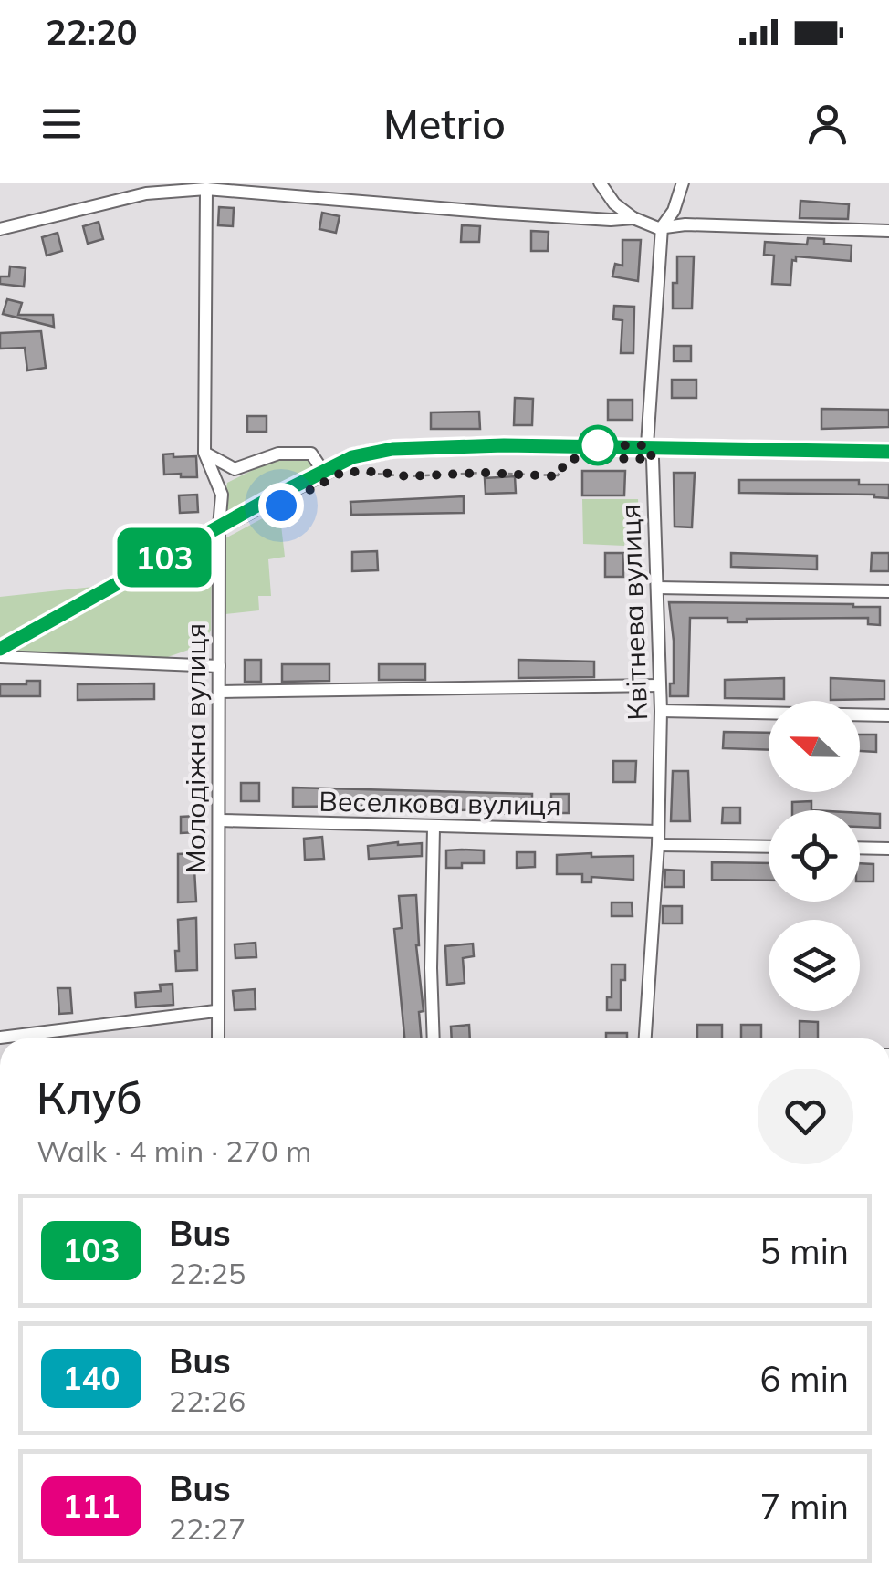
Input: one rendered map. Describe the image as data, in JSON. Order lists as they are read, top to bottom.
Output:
{
  "streets": {
    "street": ["Квітнева вулиця", "Молодіжна вулиця", "Веселкова вулиця"]
  },
  "crossings": [
    ["Квітнева вулиця", "Веселкова вулиця"],
    ["Молодіжна вулиця", "Веселкова вулиця"]
  ],
  "lines": ["bus line 103"],
  "north": "left",
  "page": {
    "status": "22:20",
    "header": "Metrio",
    "on_map": "103",
    "heading": ["Клуб", "Walk · 4 min · 270 m"],
    "list": [
      {
        "mark": "103",
        "name": "Bus",
        "note": "22:25",
        "value": "5 min"
      },
      {
        "mark": "140",
        "name": "Bus",
        "note": "22:26",
        "value": "6 min"
      },
      {
        "mark": "111",
        "name": "Bus",
        "note": "22:27",
        "value": "7 min"
      }
    ]
  }
}
